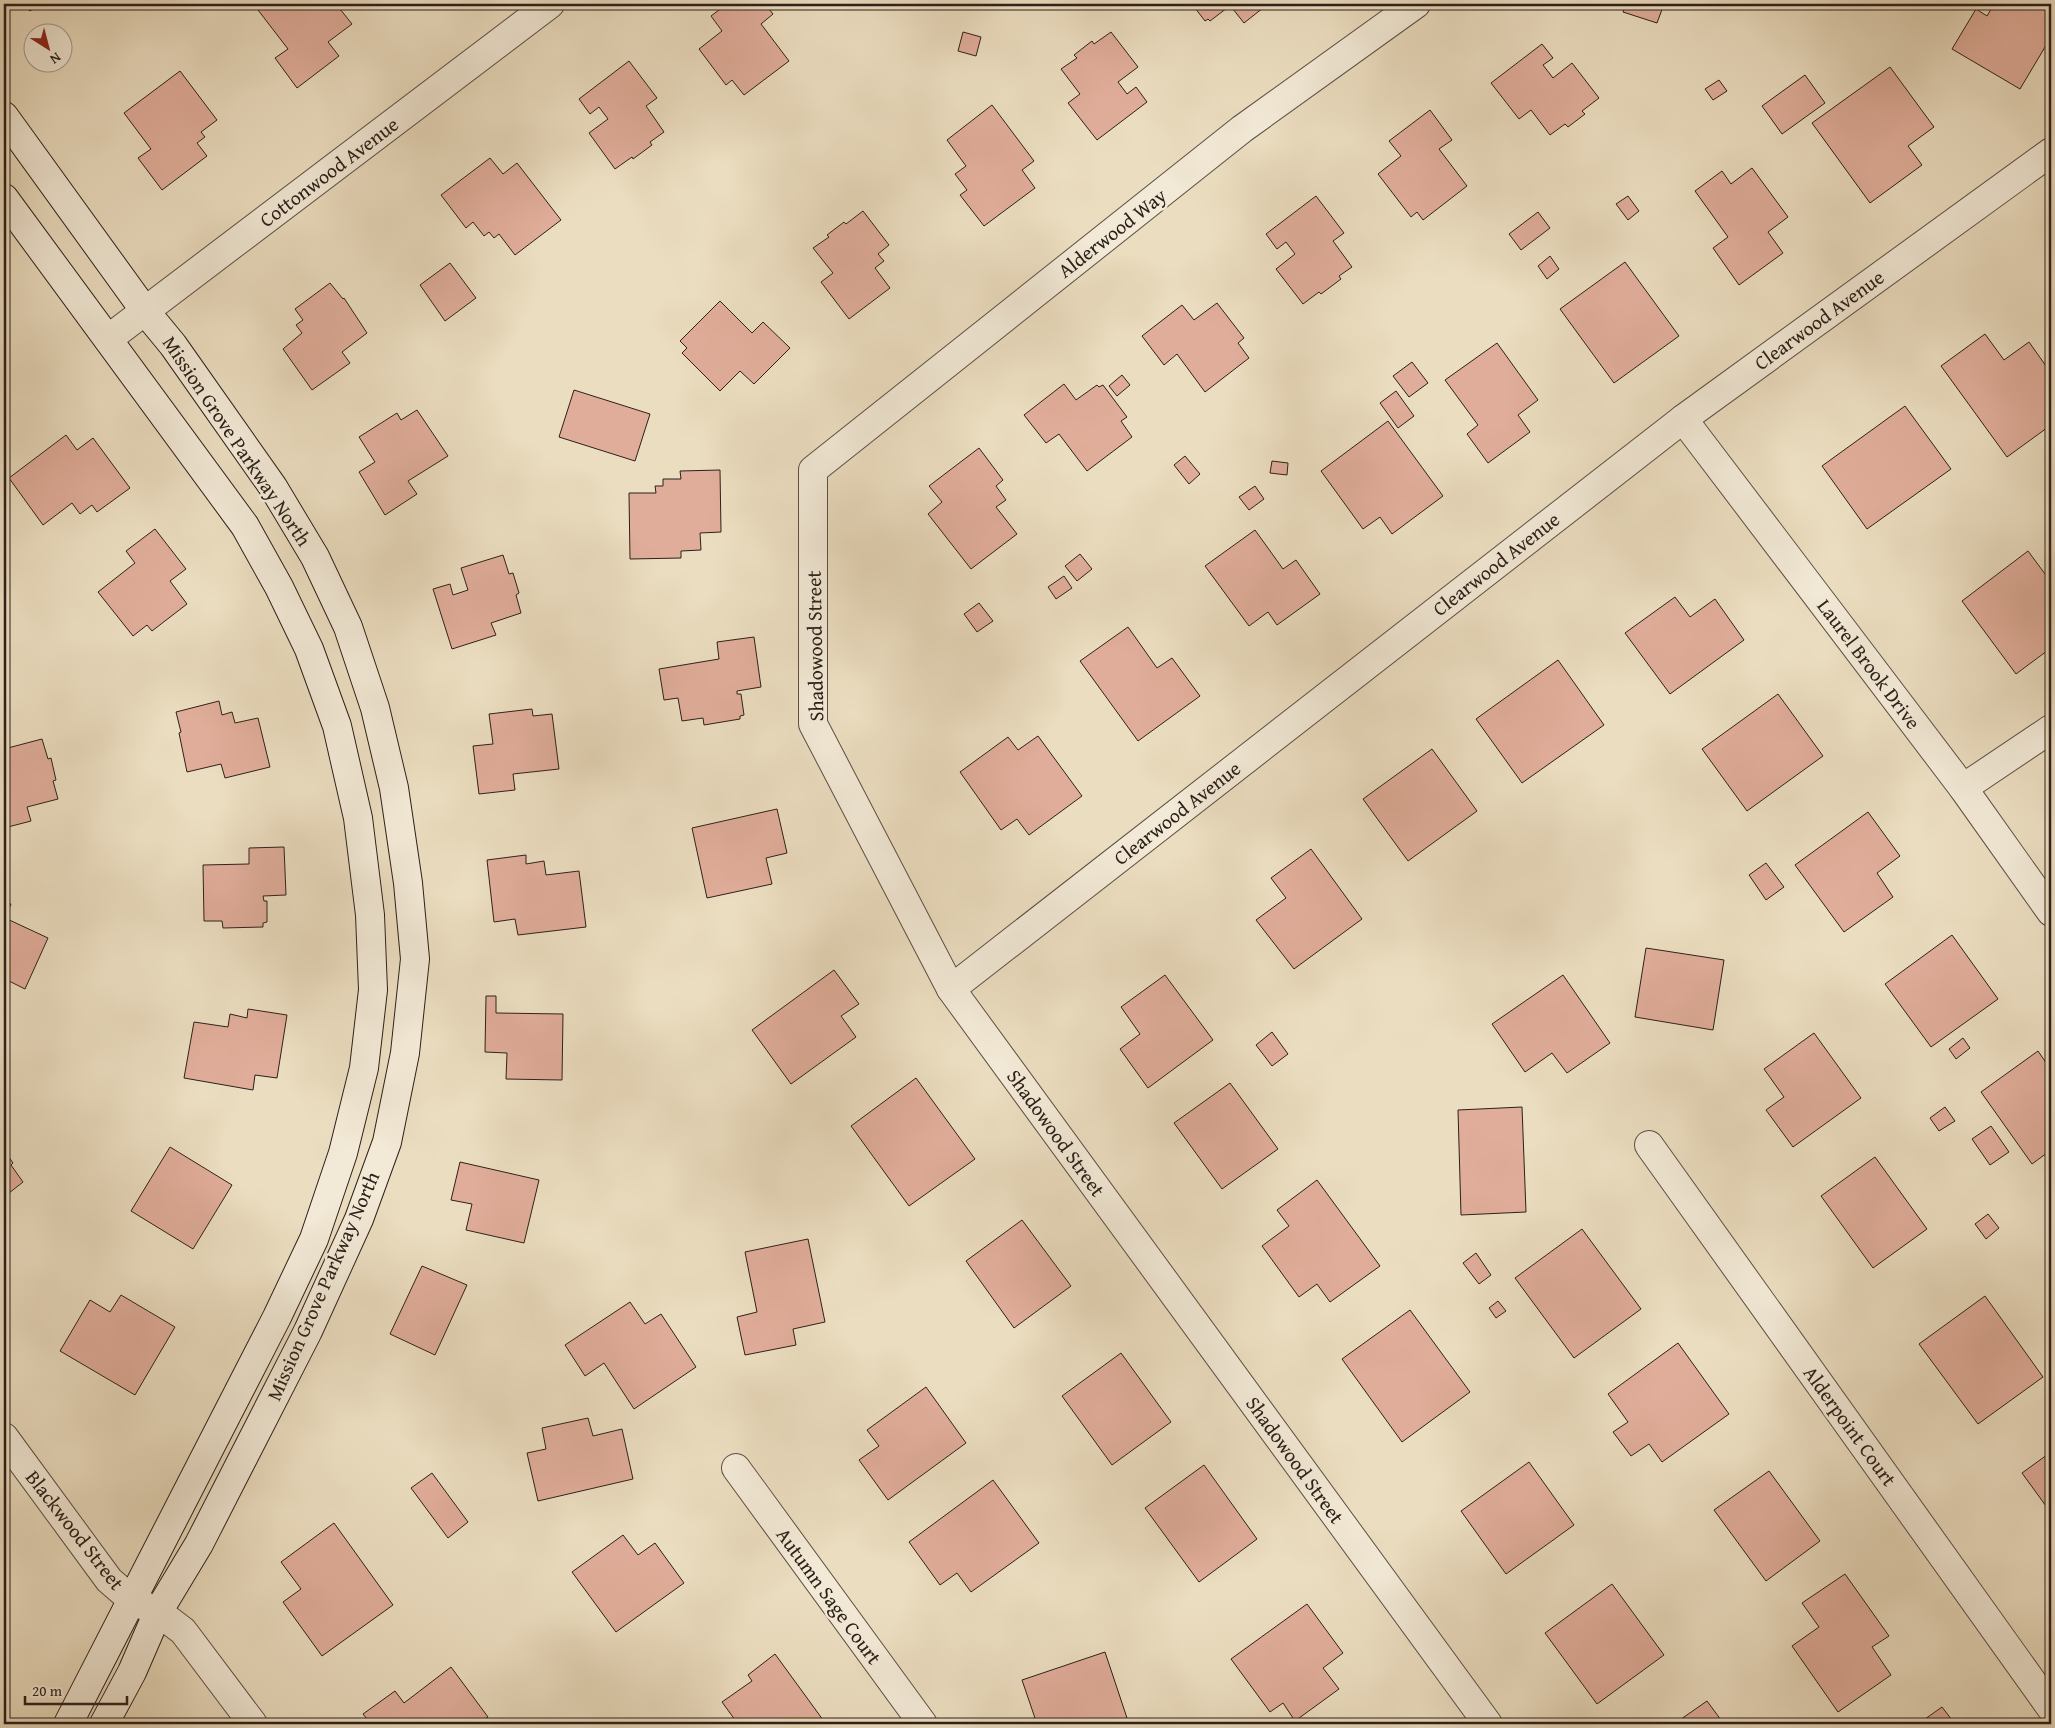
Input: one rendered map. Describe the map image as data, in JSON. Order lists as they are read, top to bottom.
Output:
{
  "streets": {
    "street": [
      "Cottonwood Avenue",
      "Alderwood Way",
      "Clearwood Avenue",
      "Mission Grove Parkway North",
      "Shadowood Street",
      "Laurel Brook Drive",
      "Alderpoint Court",
      "Blackwood Street",
      "Autumn Sage Court"
    ]
  },
  "crossings": [
    ["Cottonwood Avenue", "Mission Grove Parkway North"],
    ["Alderwood Way", "Shadowood Street"],
    ["Clearwood Avenue", "Shadowood Street"],
    ["Clearwood Avenue", "Laurel Brook Drive"],
    ["Mission Grove Parkway North", "Blackwood Street"]
  ],
  "scale_bar": "20 m",
  "north": "bottom right"
}
